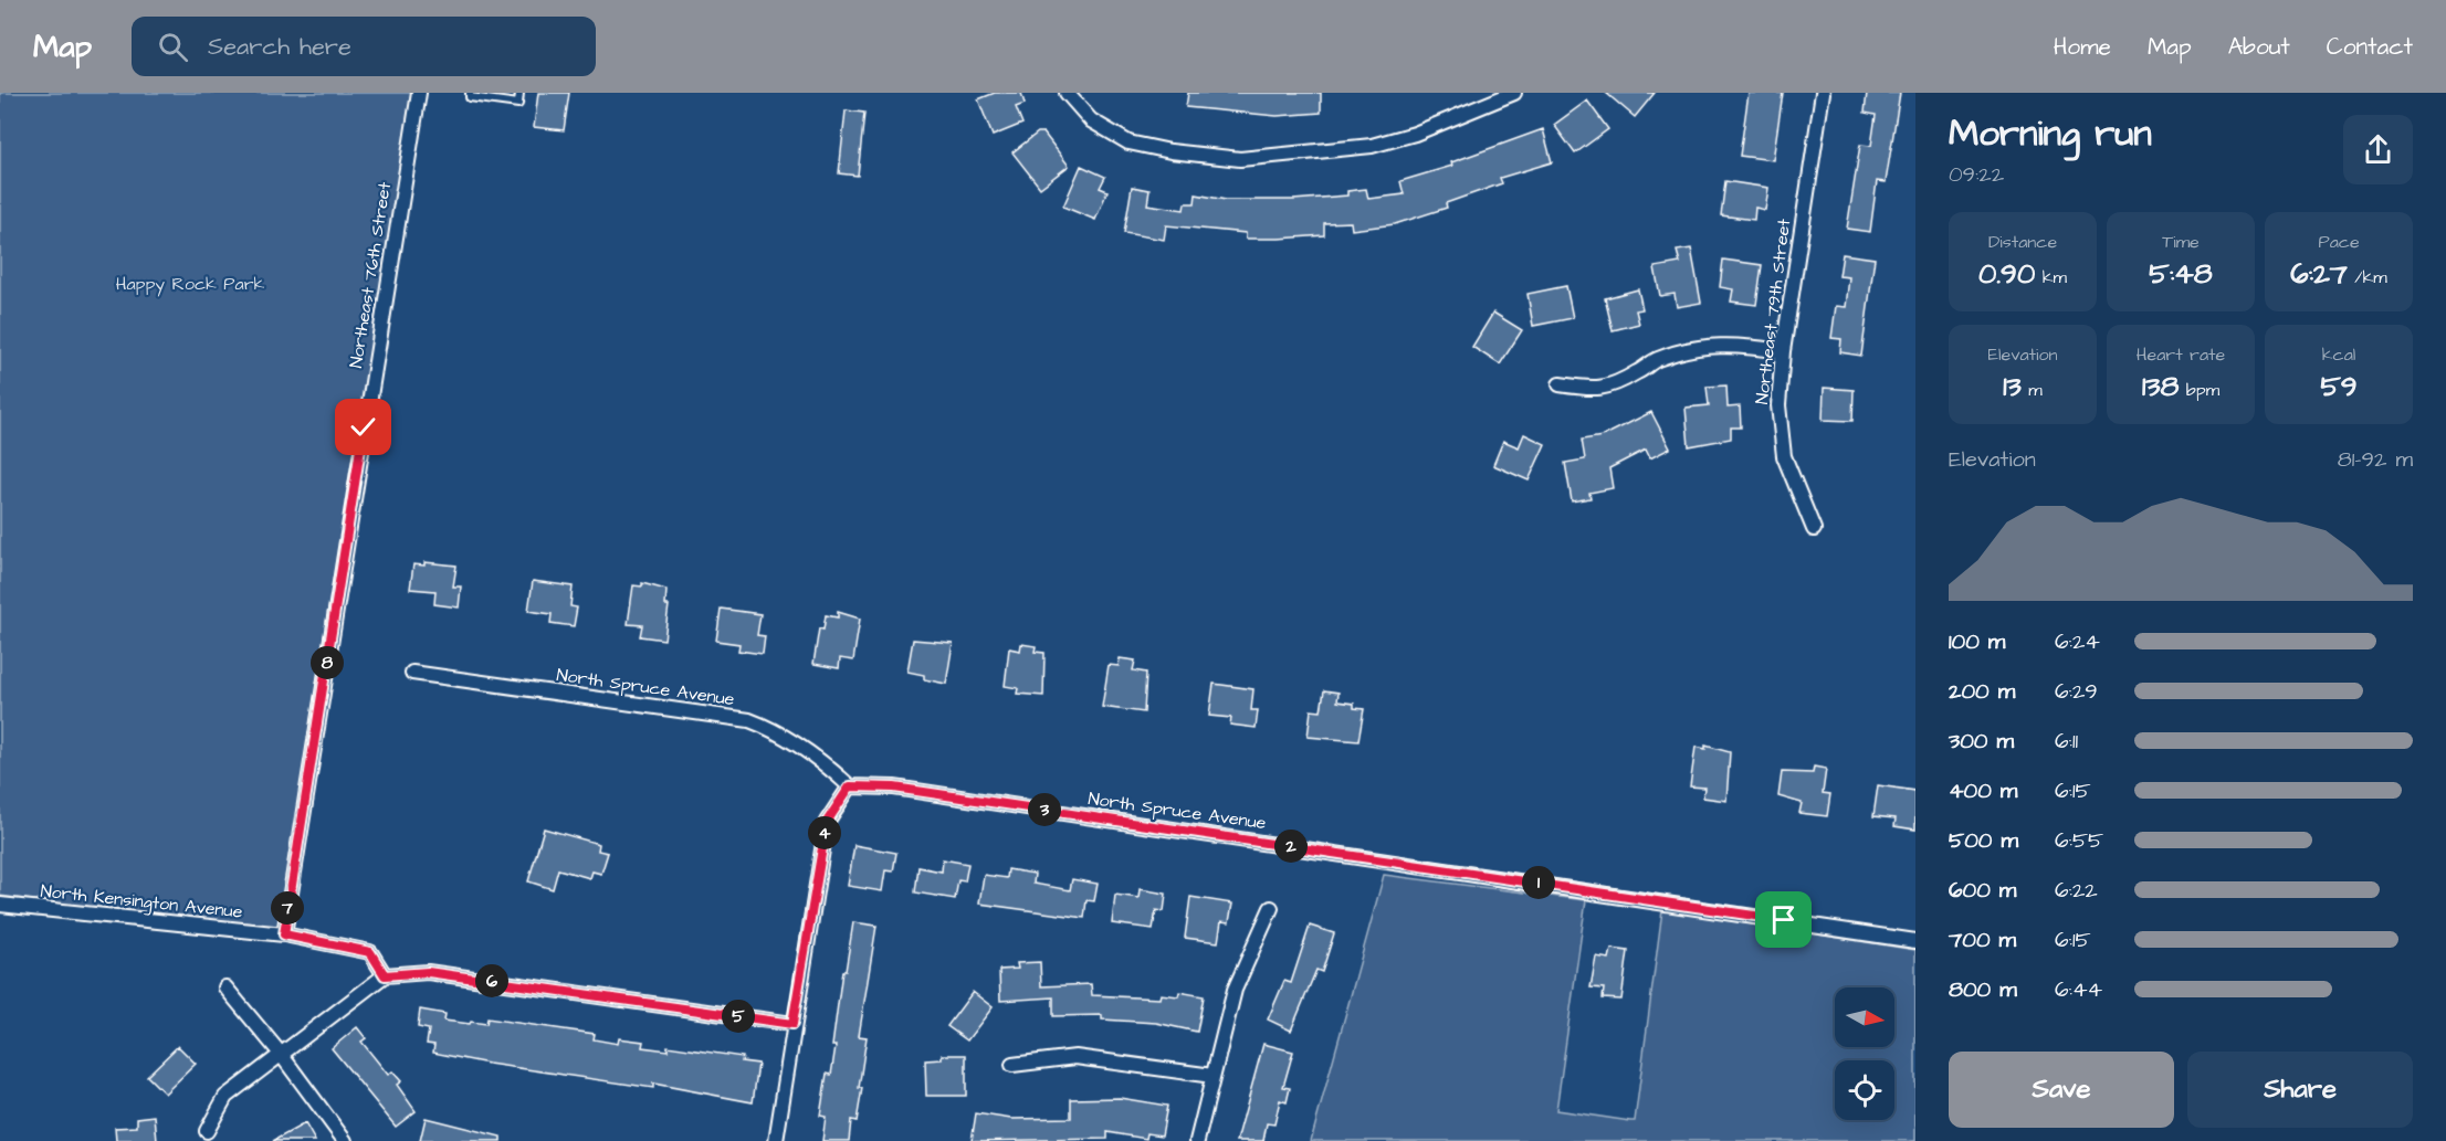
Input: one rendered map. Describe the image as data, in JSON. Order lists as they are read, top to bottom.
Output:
{
  "streets": {
    "street": [
      "Northeast 76th Street",
      "Northeast 79th Street",
      "North Spruce Avenue",
      "North Kensington Avenue"
    ]
  },
  "crossings": [
    ["Northeast 76th Street", "North Kensington Avenue"]
  ],
  "parks": ["Happy Rock Park"],
  "north": "right",
  "page": {
    "header": "Map",
    "search": "Search here",
    "nav": [
      "Home",
      "Map",
      "About",
      "Contact"
    ],
    "heading": ["Morning run", "09:22"],
    "stats": [
      ["Distance", "0.90 km"],
      ["Time", "5:48"],
      ["Pace", "6:27 /km"],
      ["Elevation", "13 m"],
      ["Heart rate", "138 bpm"],
      ["kcal", "59"]
    ],
    "chart": ["Elevation", "81–92 m"],
    "list": [
      {
        "name": "100 m",
        "note": "6:24"
      },
      {
        "name": "200 m",
        "note": "6:29"
      },
      {
        "name": "300 m",
        "note": "6:11"
      },
      {
        "name": "400 m",
        "note": "6:15"
      },
      {
        "name": "500 m",
        "note": "6:55"
      },
      {
        "name": "600 m",
        "note": "6:22"
      },
      {
        "name": "700 m",
        "note": "6:15"
      },
      {
        "name": "800 m",
        "note": "6:44"
      }
    ],
    "pins": [
      "8",
      "3",
      "4",
      "2",
      "1",
      "7",
      "6",
      "5"
    ],
    "buttons": ["Save", "Share"]
  }
}
